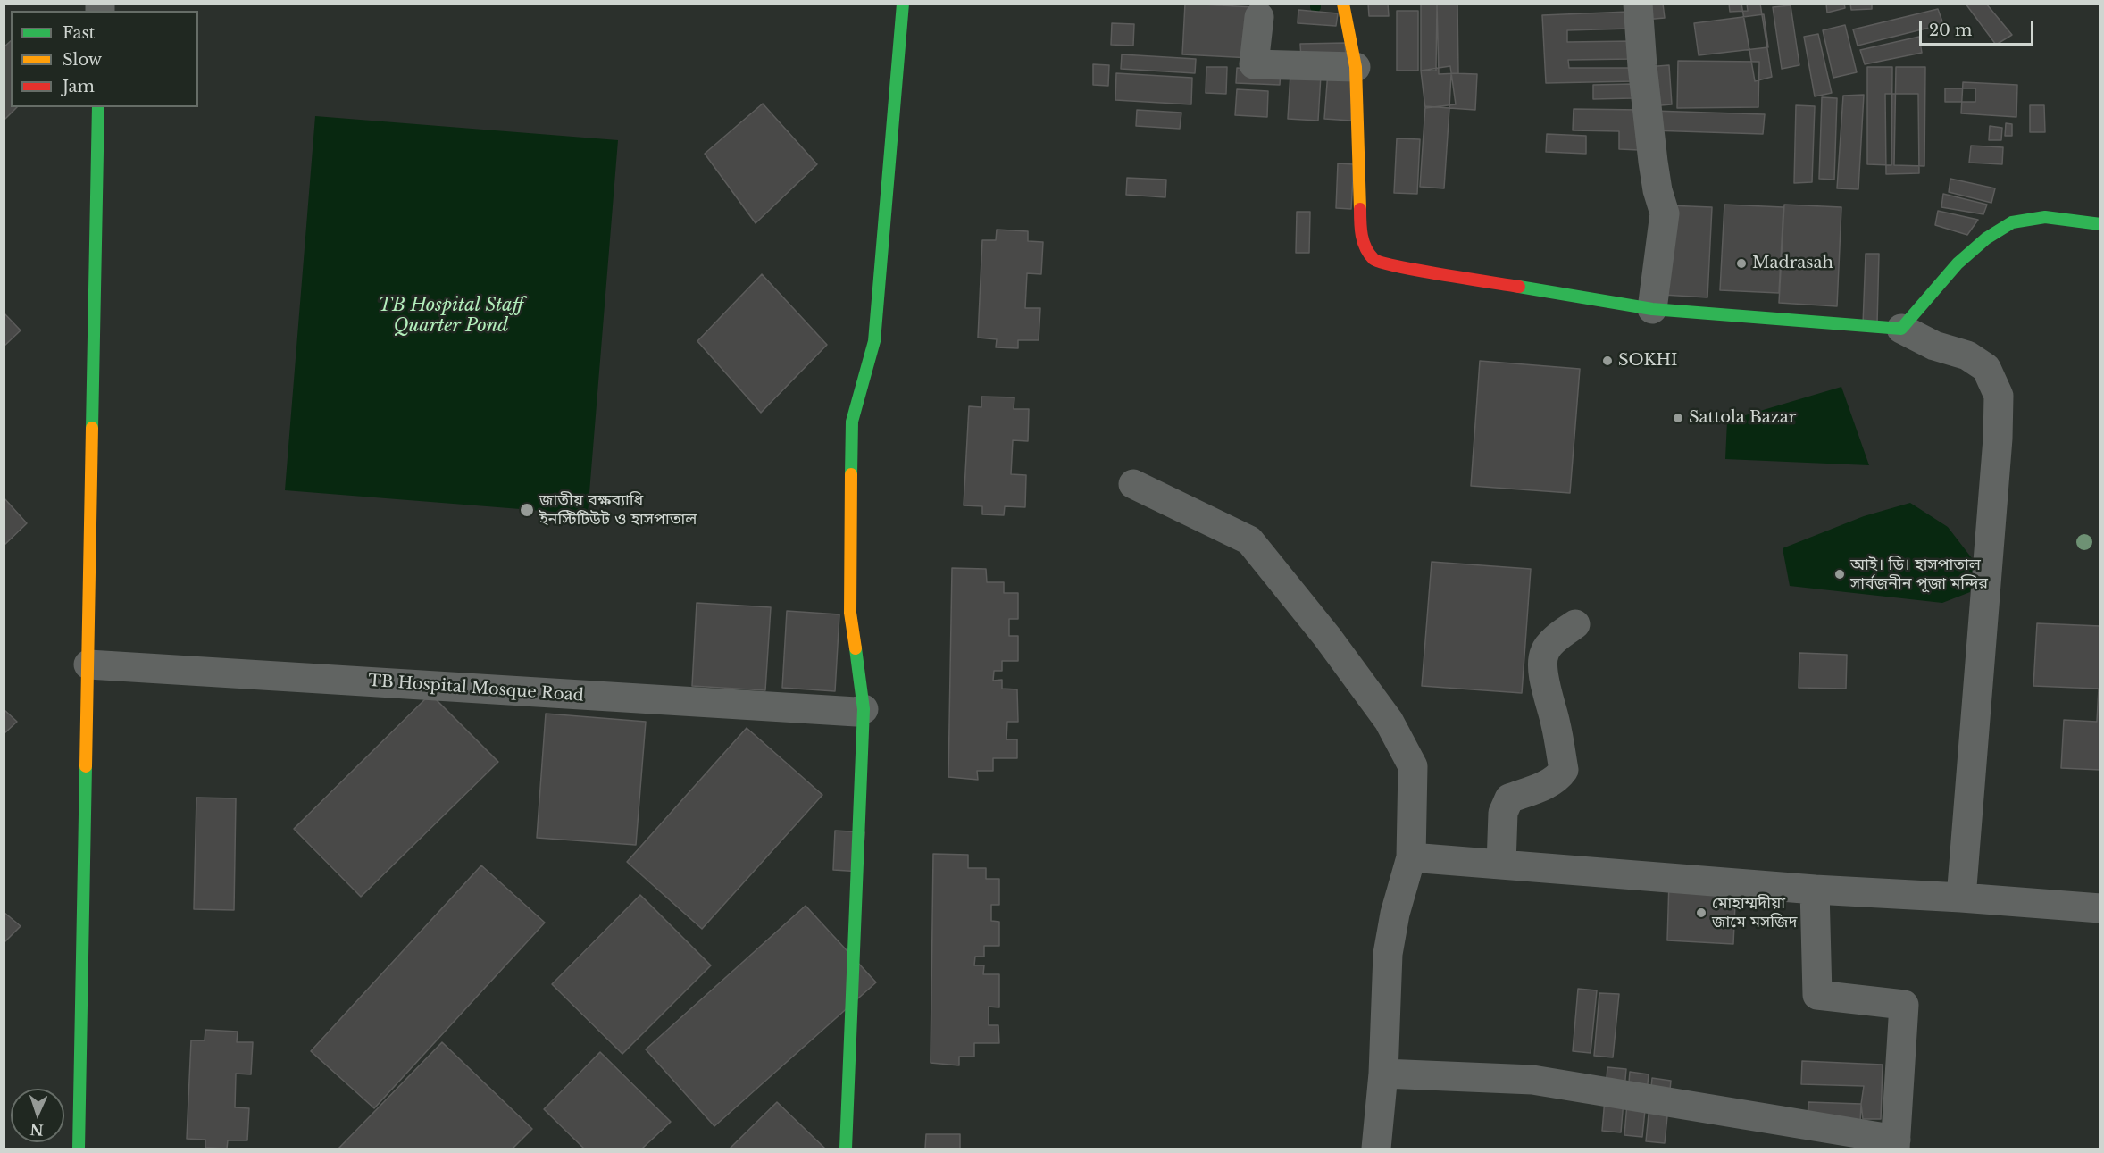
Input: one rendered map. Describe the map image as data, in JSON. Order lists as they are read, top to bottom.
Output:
{
  "streets": {
    "street": ["TB Hospital Mosque Road"]
  },
  "water": ["TB Hospital Staff Quarter Pond"],
  "places": [
    "Madrasah",
    "SOKHI",
    "Sattola Bazar",
    "জাতীয় বক্ষব্যাধি ইনস্টিটিউট ও হাসপাতাল",
    "আই। ডি। হাসপাতাল সার্বজনীন পূজা মন্দির",
    "মোহাম্মদীয়া জামে মসজিদ"
  ],
  "legend": ["Fast", "Slow", "Jam"],
  "scale_bar": "20 m",
  "north": "bottom"
}
